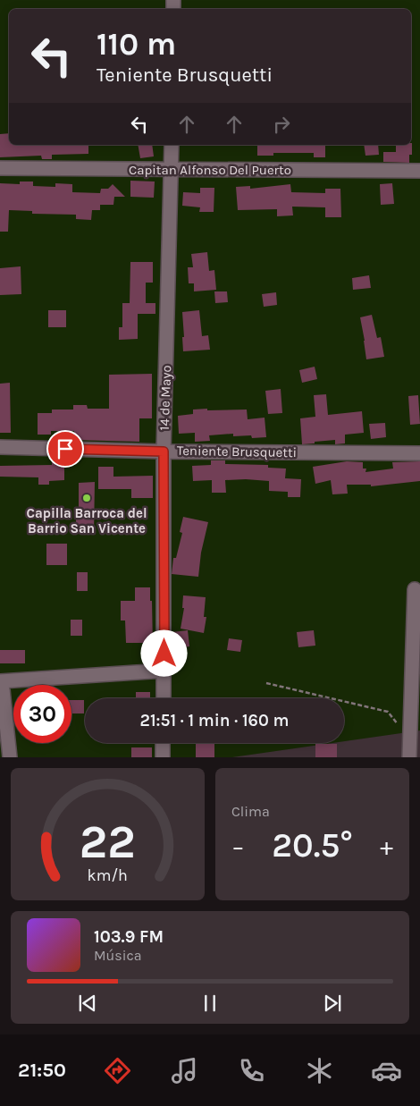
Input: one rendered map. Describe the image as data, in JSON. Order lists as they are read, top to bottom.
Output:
{
  "streets": {
    "street": ["Capitan Alfonso Del Puerto", "14 de Mayo", "Teniente Brusquetti"]
  },
  "crossings": [
    ["Capitan Alfonso Del Puerto", "14 de Mayo"],
    ["14 de Mayo", "Teniente Brusquetti"]
  ],
  "places": ["Capilla Barroca del Barrio San Vicente"],
  "page": {
    "turn": ["110 m", "Teniente Brusquetti"],
    "limit": "30",
    "trip": "21:51 · 1 min · 160 m",
    "tile": "Clima",
    "heat": ["−", "20.5°", "+"],
    "song": ["103.9 FM", "Música"],
    "tabs": "21:50",
    "gauge": ["22", "km/h"]
  }
}
